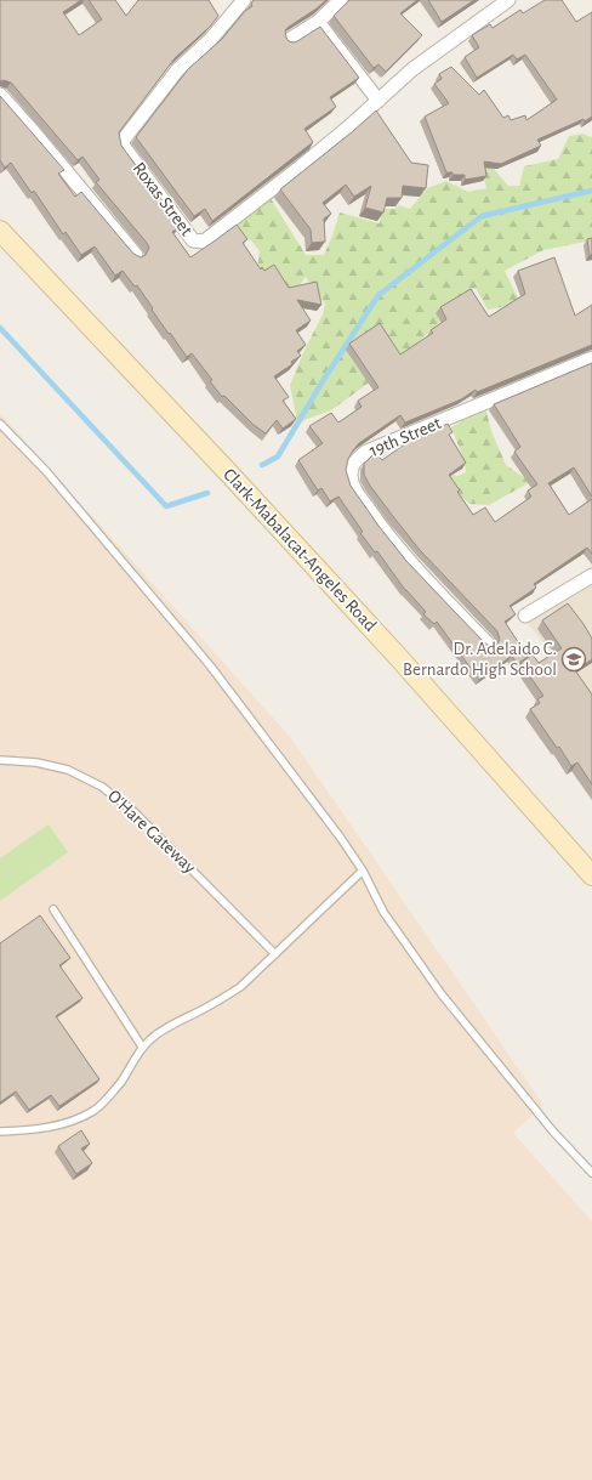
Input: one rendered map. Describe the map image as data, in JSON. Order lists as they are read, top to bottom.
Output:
{
  "streets": {
    "main road": ["Clark-Mabalacat-Angeles Road"],
    "street": ["Roxas Street", "19th Street"],
    "lane": ["O'Hare Gateway"]
  },
  "places": {
    "school or university": ["Dr. Adelaido C. Bernardo High School"]
  }
}
